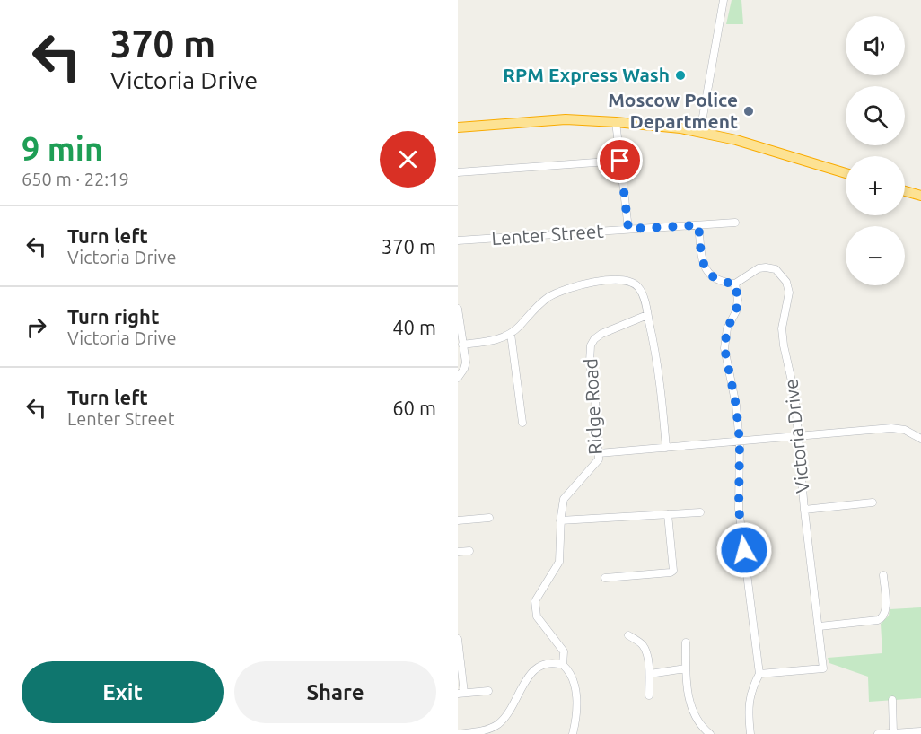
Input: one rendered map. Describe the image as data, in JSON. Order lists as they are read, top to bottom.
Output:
{
  "streets": {
    "street": ["Lenter Street", "Ridge Road", "Victoria Drive"]
  },
  "places": ["RPM Express Wash", "Moscow Police Department"],
  "page": {
    "turn": ["370 m", "Victoria Drive"],
    "map_buttons": ["+", "−"],
    "heading": ["9 min", "650 m · 22:19"],
    "list": [
      {
        "name": "Turn left",
        "note": "Victoria Drive",
        "value": "370 m"
      },
      {
        "name": "Turn right",
        "note": "Victoria Drive",
        "value": "40 m"
      },
      {
        "name": "Turn left",
        "note": "Lenter Street",
        "value": "60 m"
      }
    ],
    "buttons": ["Exit", "Share"]
  }
}
